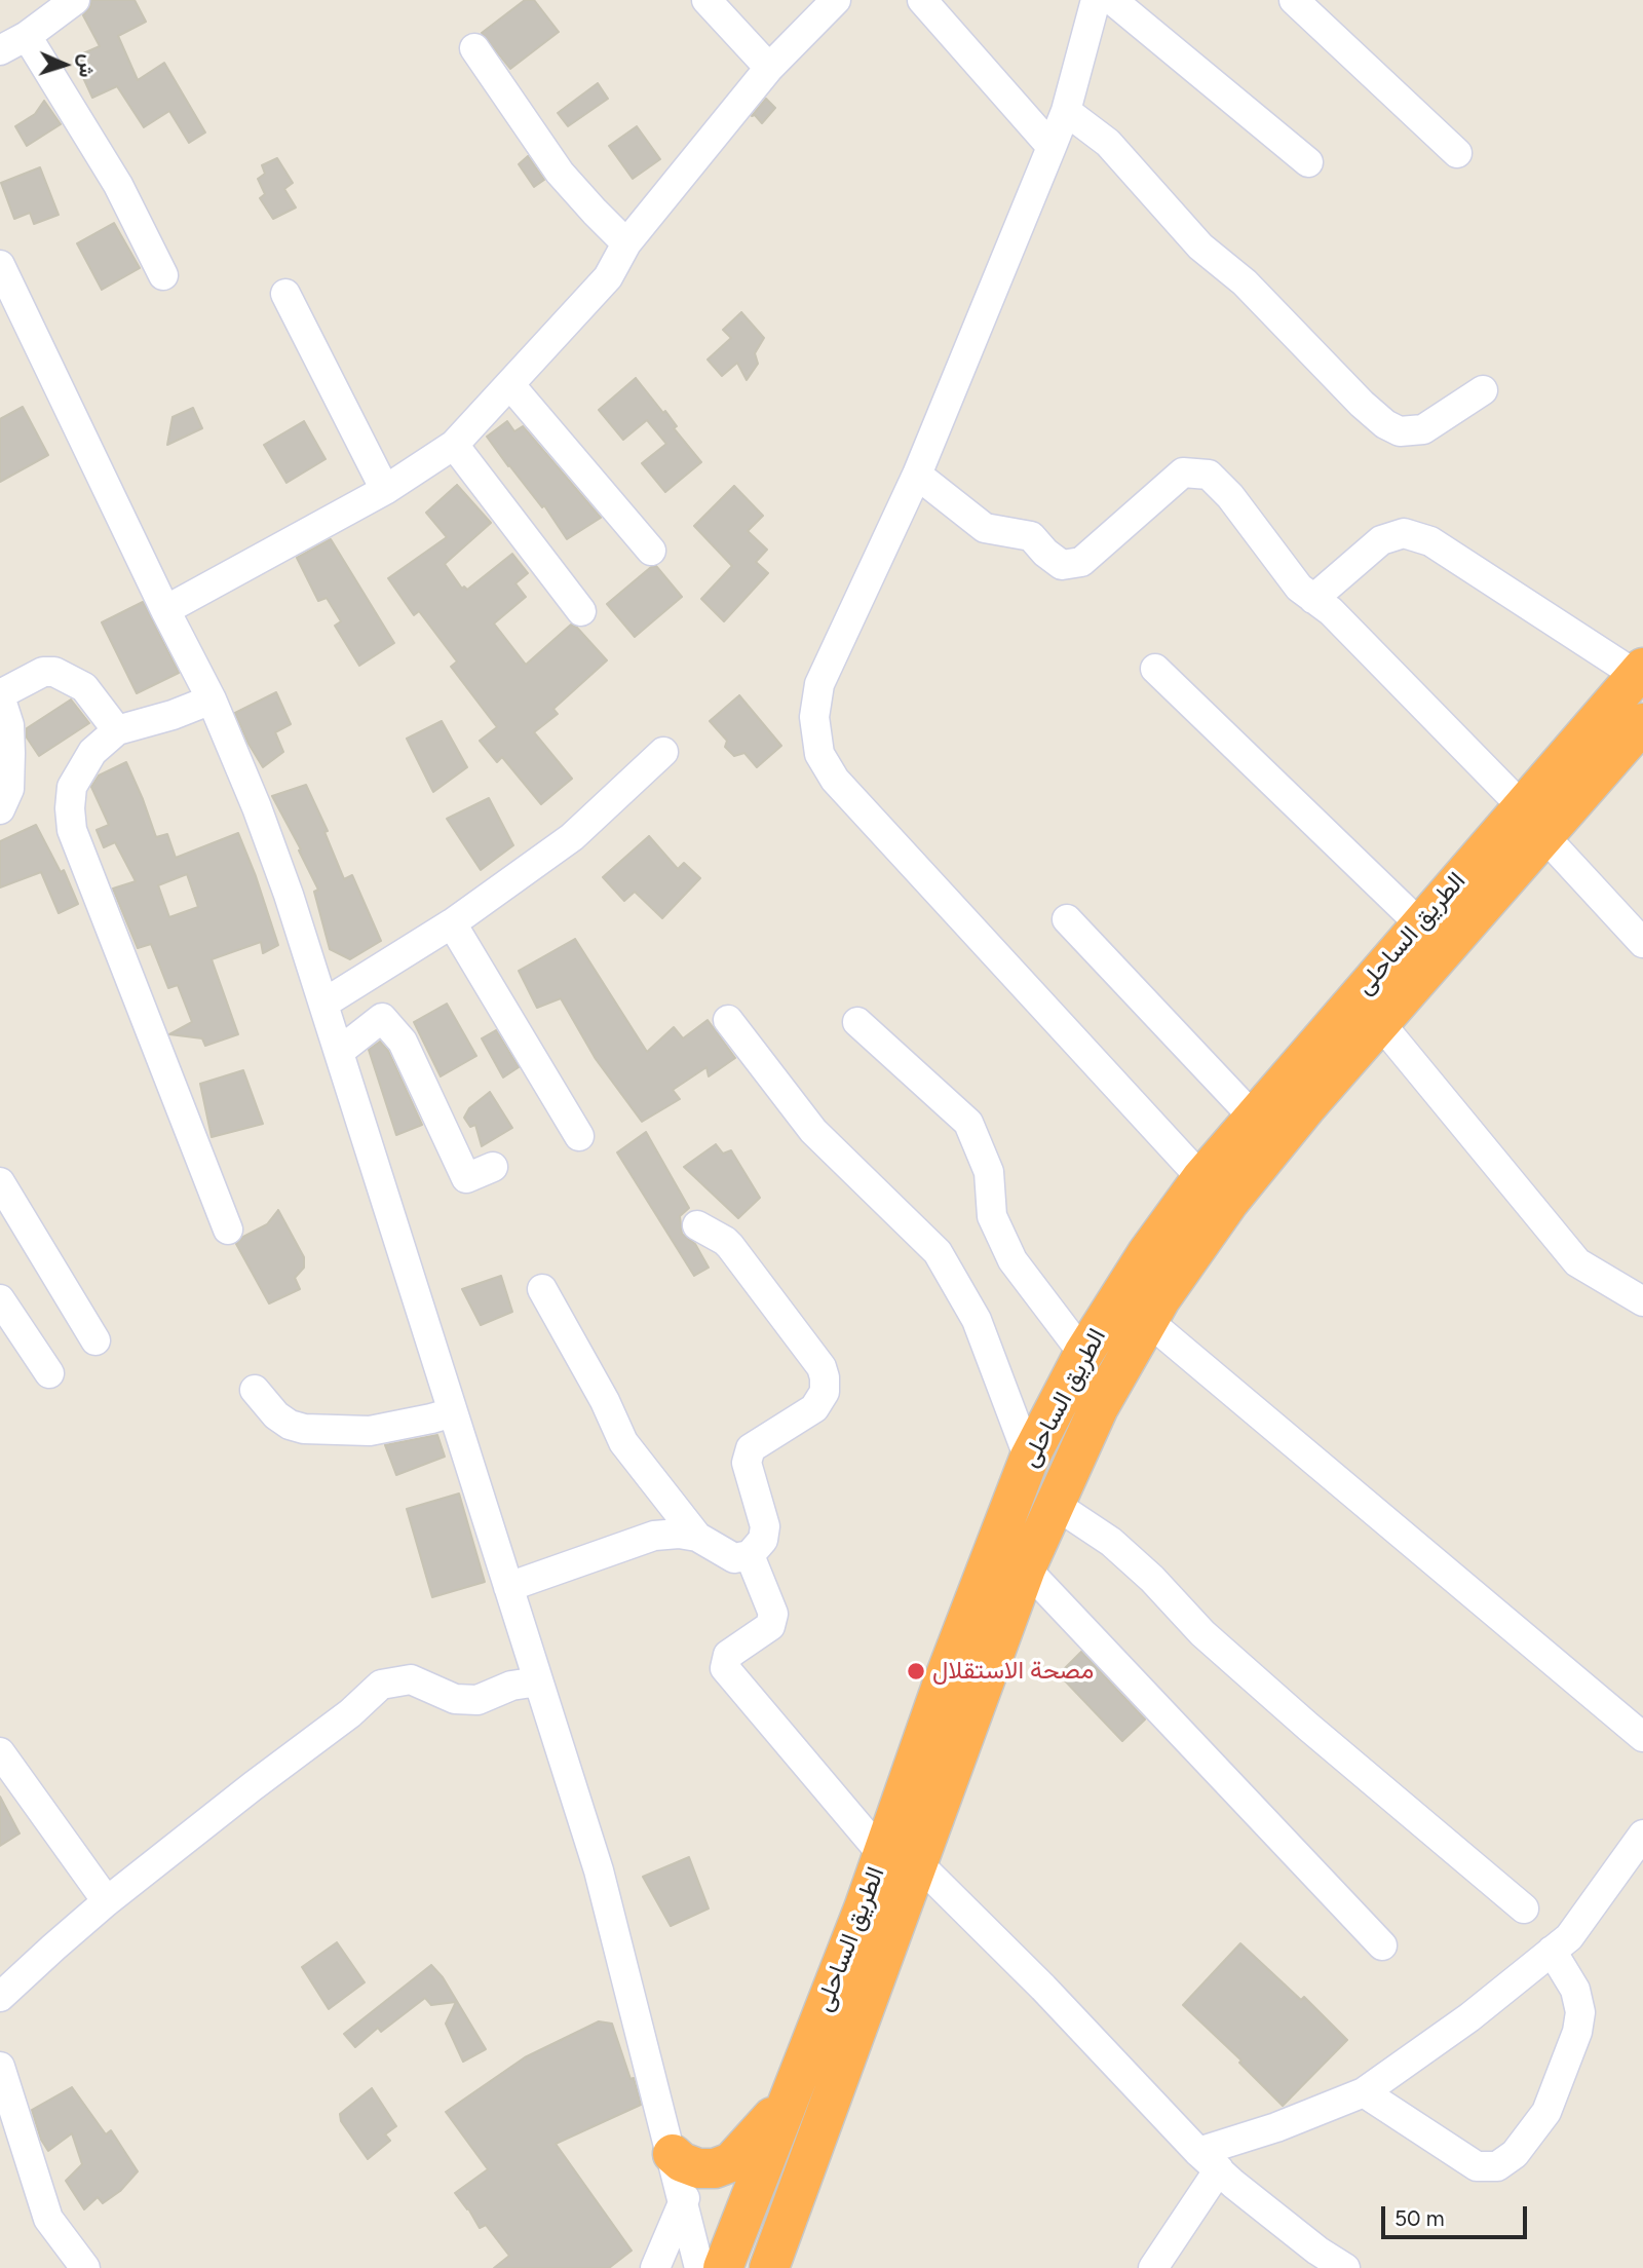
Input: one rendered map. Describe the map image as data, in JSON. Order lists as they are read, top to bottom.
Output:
{
  "streets": {
    "highway": ["الطريق الساحلى"]
  },
  "places": ["مصحة الاستقلال"],
  "scale_bar": "50 m",
  "north": "right"
}
